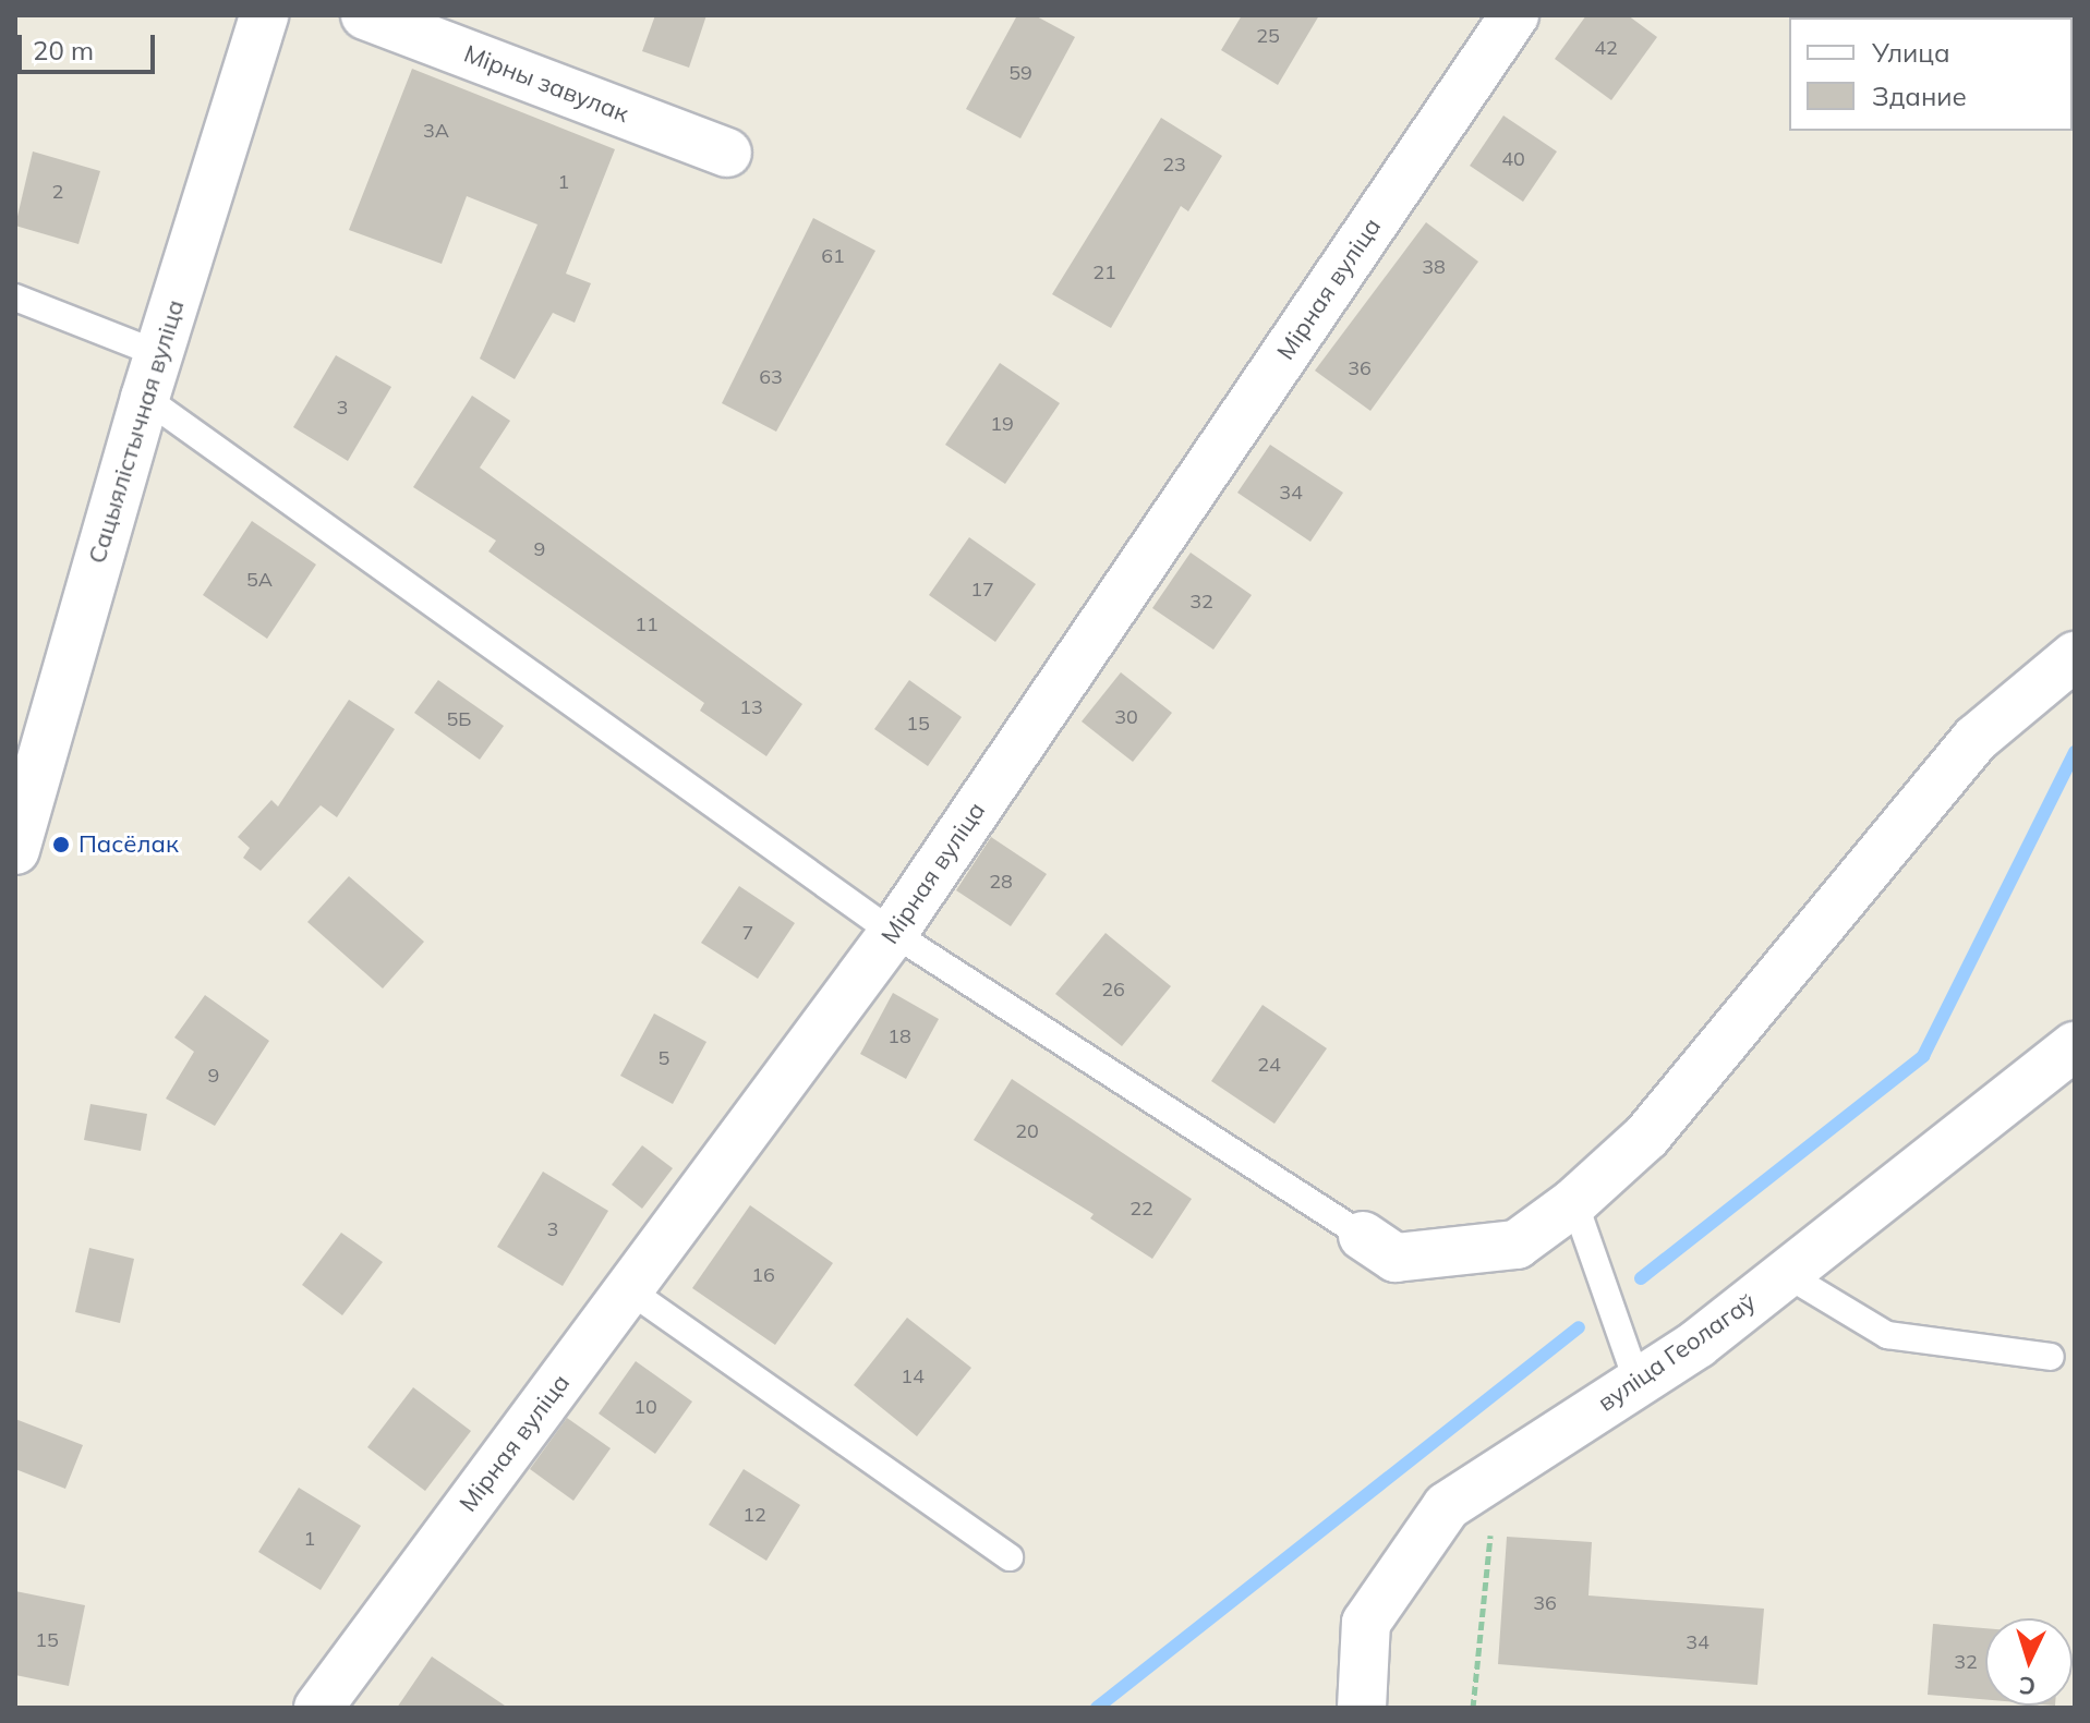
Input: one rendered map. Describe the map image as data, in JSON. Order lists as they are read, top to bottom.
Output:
{
  "streets": {
    "street": [
      "Мірны завулак",
      "Мірная вуліца",
      "Сацыялістычная вуліца",
      "вуліца Геолагаў"
    ]
  },
  "places": ["Пасёлак"],
  "house_numbers": [
    "25",
    "42",
    "59",
    "3А",
    "40",
    "23",
    "1",
    "2",
    "61",
    "38",
    "21",
    "36",
    "63",
    "3",
    "19",
    "34",
    "9",
    "5А",
    "17",
    "32",
    "11",
    "13",
    "30",
    "5Б",
    "15",
    "28",
    "7",
    "26",
    "18",
    "5",
    "24",
    "9",
    "20",
    "22",
    "3",
    "16",
    "14",
    "10",
    "12",
    "1",
    "36",
    "15",
    "34",
    "32"
  ],
  "legend": ["Улица", "Здание"],
  "scale_bar": "20 m",
  "north": "bottom"
}
